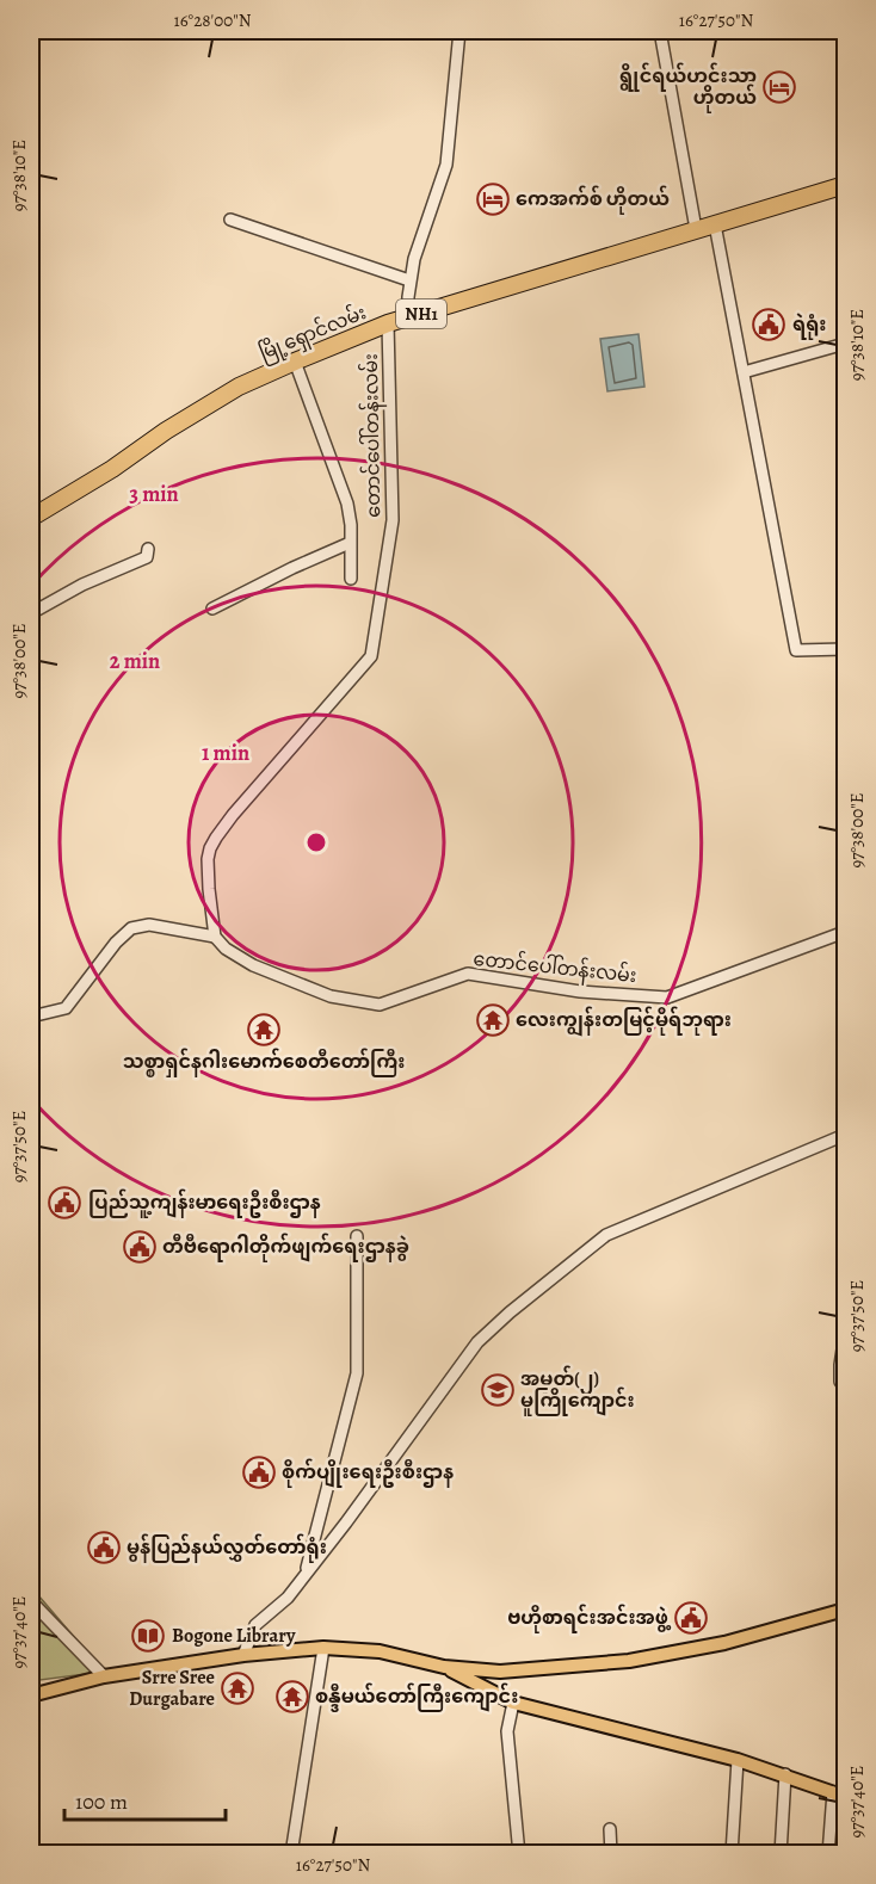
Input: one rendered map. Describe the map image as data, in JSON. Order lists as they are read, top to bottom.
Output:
{
  "streets": {
    "highway": ["NH1", "မြို့ရှောင်လမ်း"],
    "street": ["တောင်ပေါ်တန်းလမ်း"]
  },
  "crossings": [
    ["မြို့ရှောင်လမ်း", "တောင်ပေါ်တန်းလမ်း"]
  ],
  "places": {
    "hotel": ["ရွိုင်ရယ်ဟင်းသာ ဟိုတယ်", "ကေအက်စ် ဟိုတယ်"],
    "public building": [
      "ရဲရုံး",
      "ပြည်သူ့ကျန်းမာရေးဦးစီးဌာန",
      "တီဗီရောဂါတိုက်ဖျက်ရေးဌာနခွဲ",
      "စိုက်ပျိုးရေးဦးစီးဌာန",
      "မွန်ပြည်နယ်လွှတ်တော်ရုံး",
      "ဗဟိုစာရင်းအင်းအဖွဲ့"
    ],
    "temple": [
      "လေးကျွန်းတမြင့်မိုရ်ဘုရား",
      "သစ္စာရှင်နဂါးမောက်စေတီတော်ကြီး",
      "Srre Sree Durgabare",
      "စန္ဒီမယ်တော်ကြီးကျောင်း"
    ],
    "school or university": ["အမှတ်(၂) မူကြိုကျောင်း"],
    "library": ["Bogone Library"]
  },
  "scale_bar": "100 m",
  "coordinates": [
    "16°28'00\"N",
    "16°27'50\"N",
    "97°38'10\"E",
    "97°38'00\"E",
    "97°37'50\"E",
    "97°37'40\"E"
  ],
  "rings": ["3 min", "2 min", "1 min"]
}
